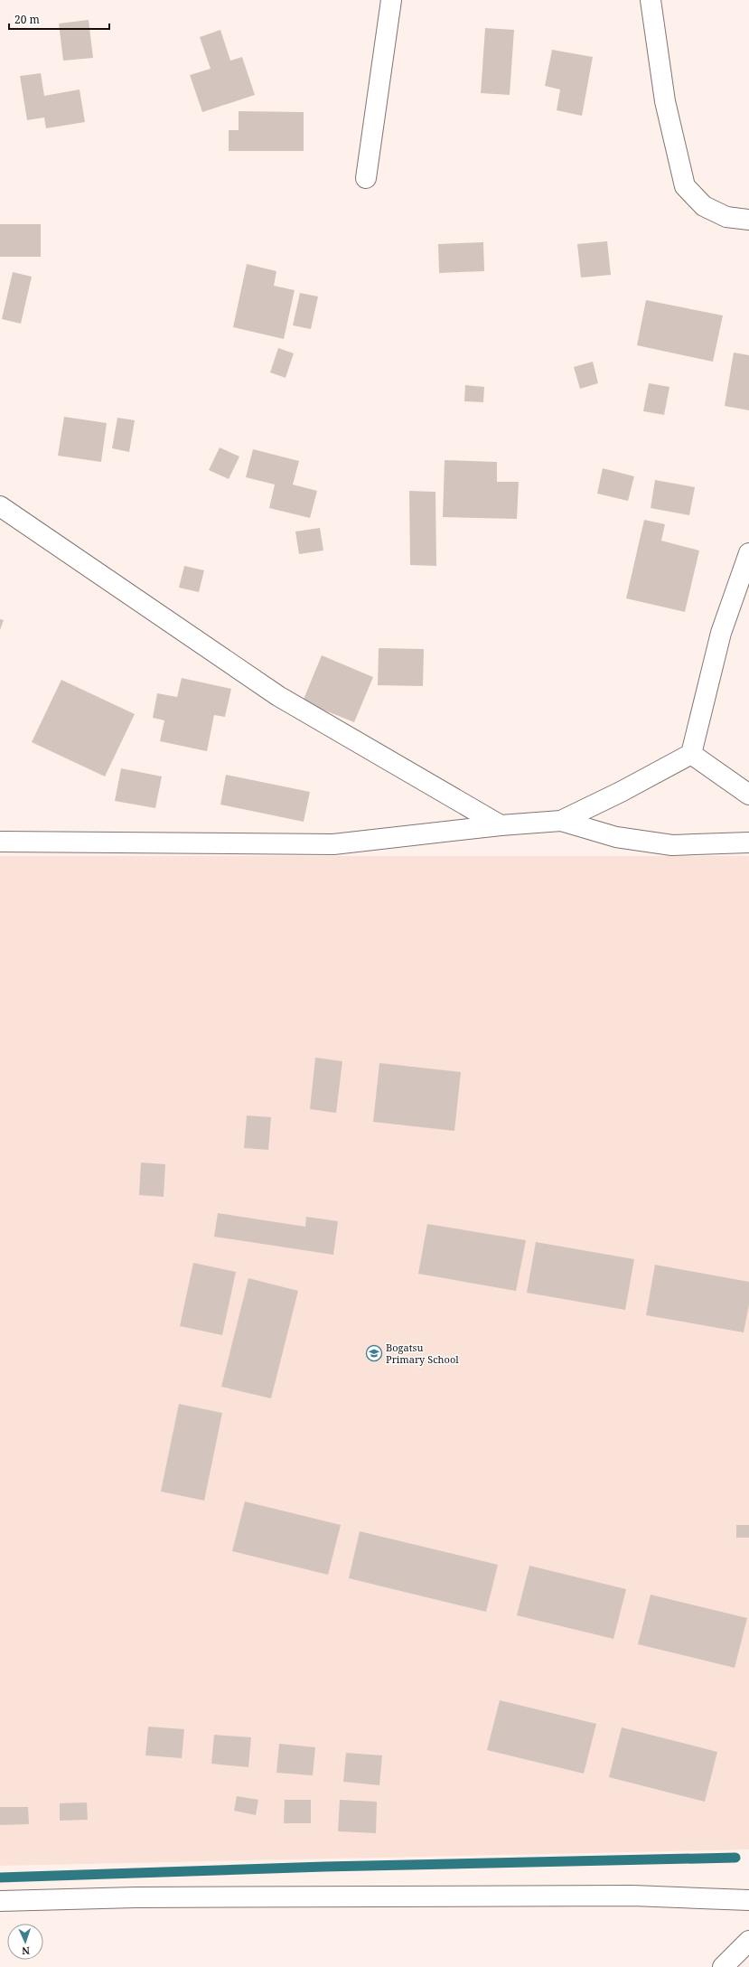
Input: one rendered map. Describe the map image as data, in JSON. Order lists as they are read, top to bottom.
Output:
{
  "places": {
    "school or university": ["Bogatsu Primary School"]
  },
  "scale_bar": "20 m",
  "north": "bottom"
}
